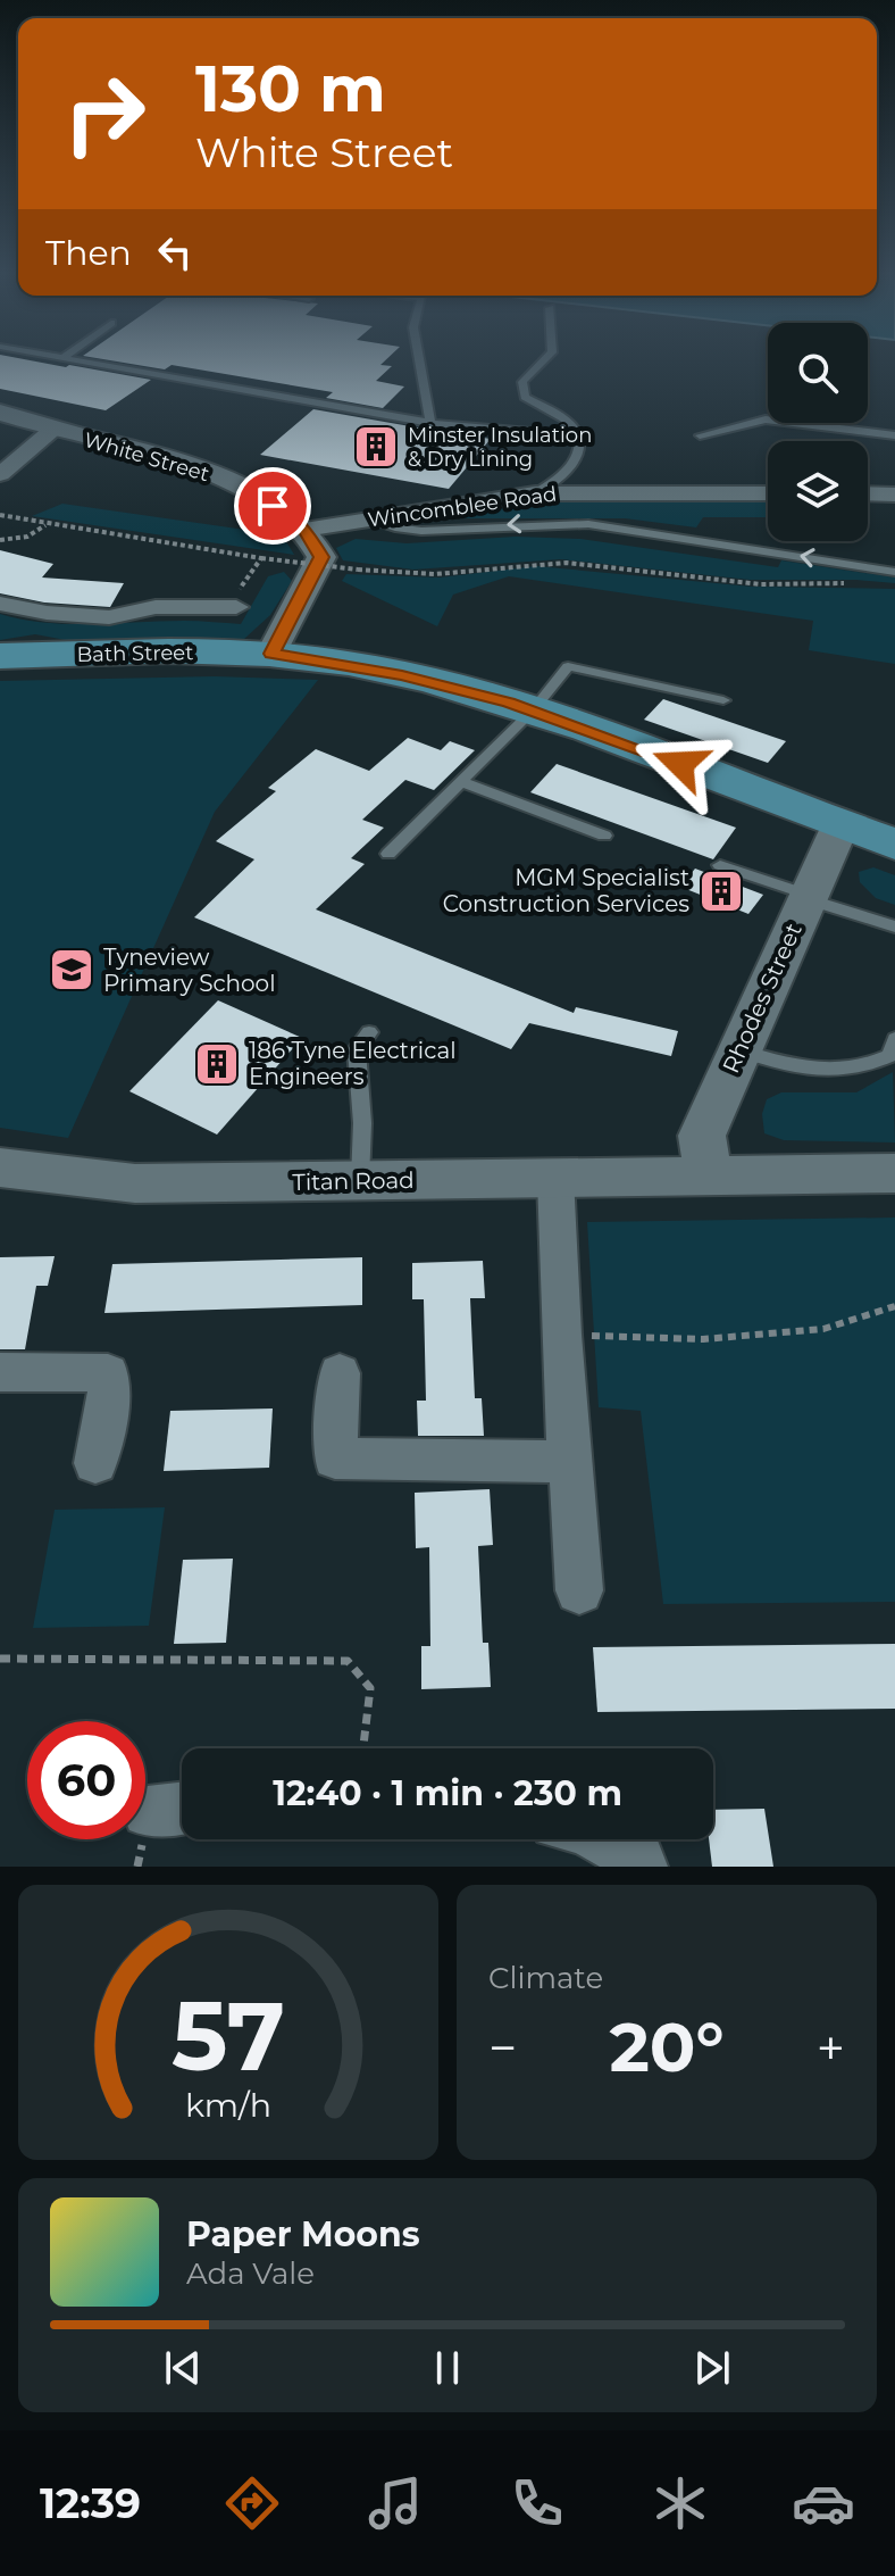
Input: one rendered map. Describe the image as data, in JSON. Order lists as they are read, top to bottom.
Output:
{
  "streets": {
    "main road": ["Bath Street"],
    "street": [
      "White Street",
      "Wincomblee Road",
      "Rhodes Street",
      "Titan Road"
    ]
  },
  "crossings": [
    ["White Street", "Wincomblee Road"],
    ["Bath Street", "Rhodes Street"],
    ["Rhodes Street", "Titan Road"]
  ],
  "places": {
    "building": ["Minster Insulation & Dry Lining", "MGM Specialist Construction Services", "186 Tyne Electrical Engineers"],
    "school or university": ["Tyneview Primary School"]
  },
  "page": {
    "turn": ["130 m", "White Street"],
    "then": "Then",
    "limit": "60",
    "trip": "12:40 · 1 min · 230 m",
    "tile": "Climate",
    "heat": ["−", "20°", "+"],
    "song": ["Paper Moons", "Ada Vale"],
    "tabs": "12:39",
    "gauge": ["57", "km/h"]
  }
}
